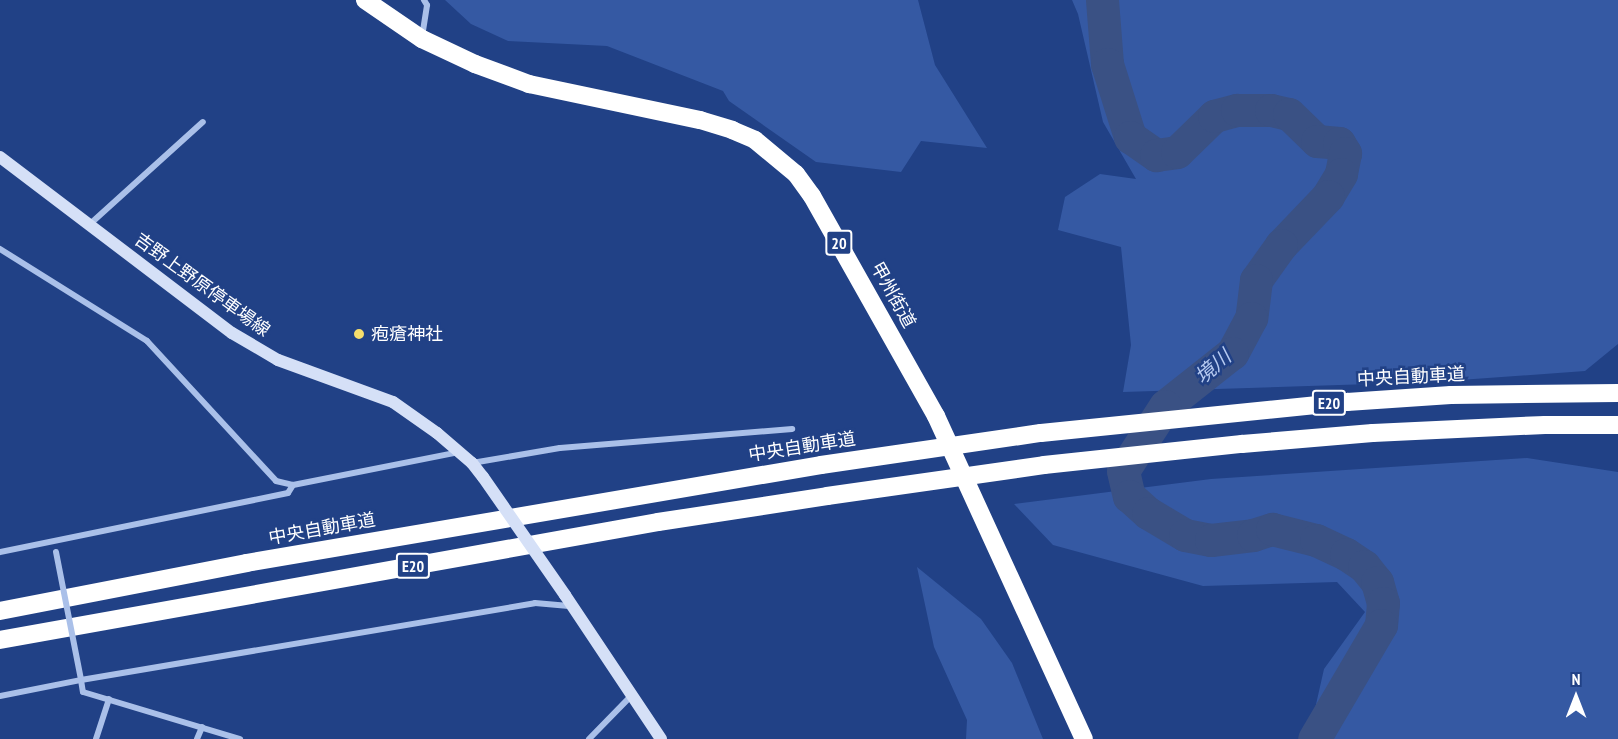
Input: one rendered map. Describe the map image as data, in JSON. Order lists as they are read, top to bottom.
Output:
{
  "streets": {
    "highway": [
      "20",
      "甲州街道",
      "中央自動車道",
      "E20"
    ],
    "main road": ["吉野上野原停車場線"]
  },
  "water": ["境川"],
  "places": ["疱瘡神社"],
  "north": "top"
}
